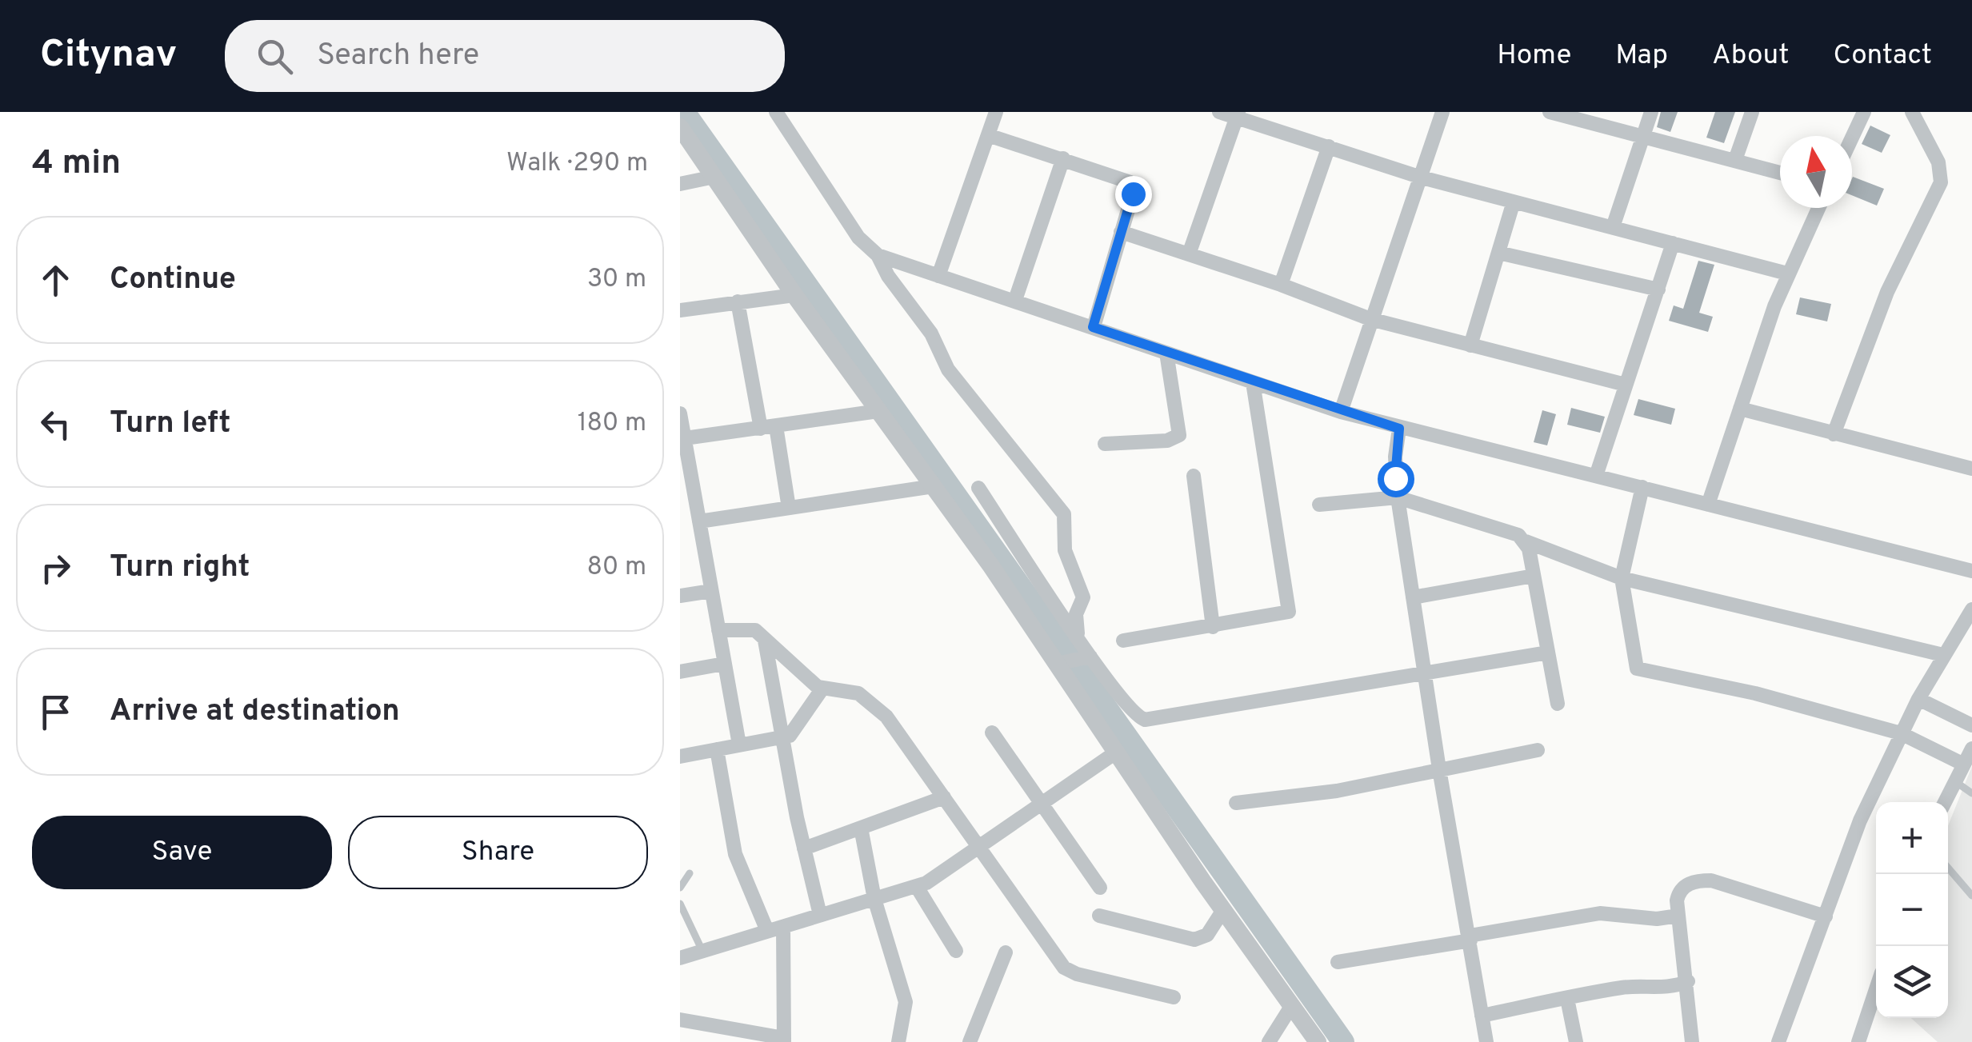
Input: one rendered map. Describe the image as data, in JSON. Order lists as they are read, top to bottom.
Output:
{
  "north": "top",
  "page": {
    "header": "Citynav",
    "search": "Search here",
    "nav": [
      "Home",
      "Map",
      "About",
      "Contact"
    ],
    "heading": ["4 min", "Walk · 290 m"],
    "list": [
      ["Continue", "30 m"],
      ["Turn left", "180 m"],
      ["Turn right", "80 m"],
      "Arrive at destination"
    ],
    "buttons": ["Save", "Share"],
    "map_buttons": ["+", "−"]
  }
}
